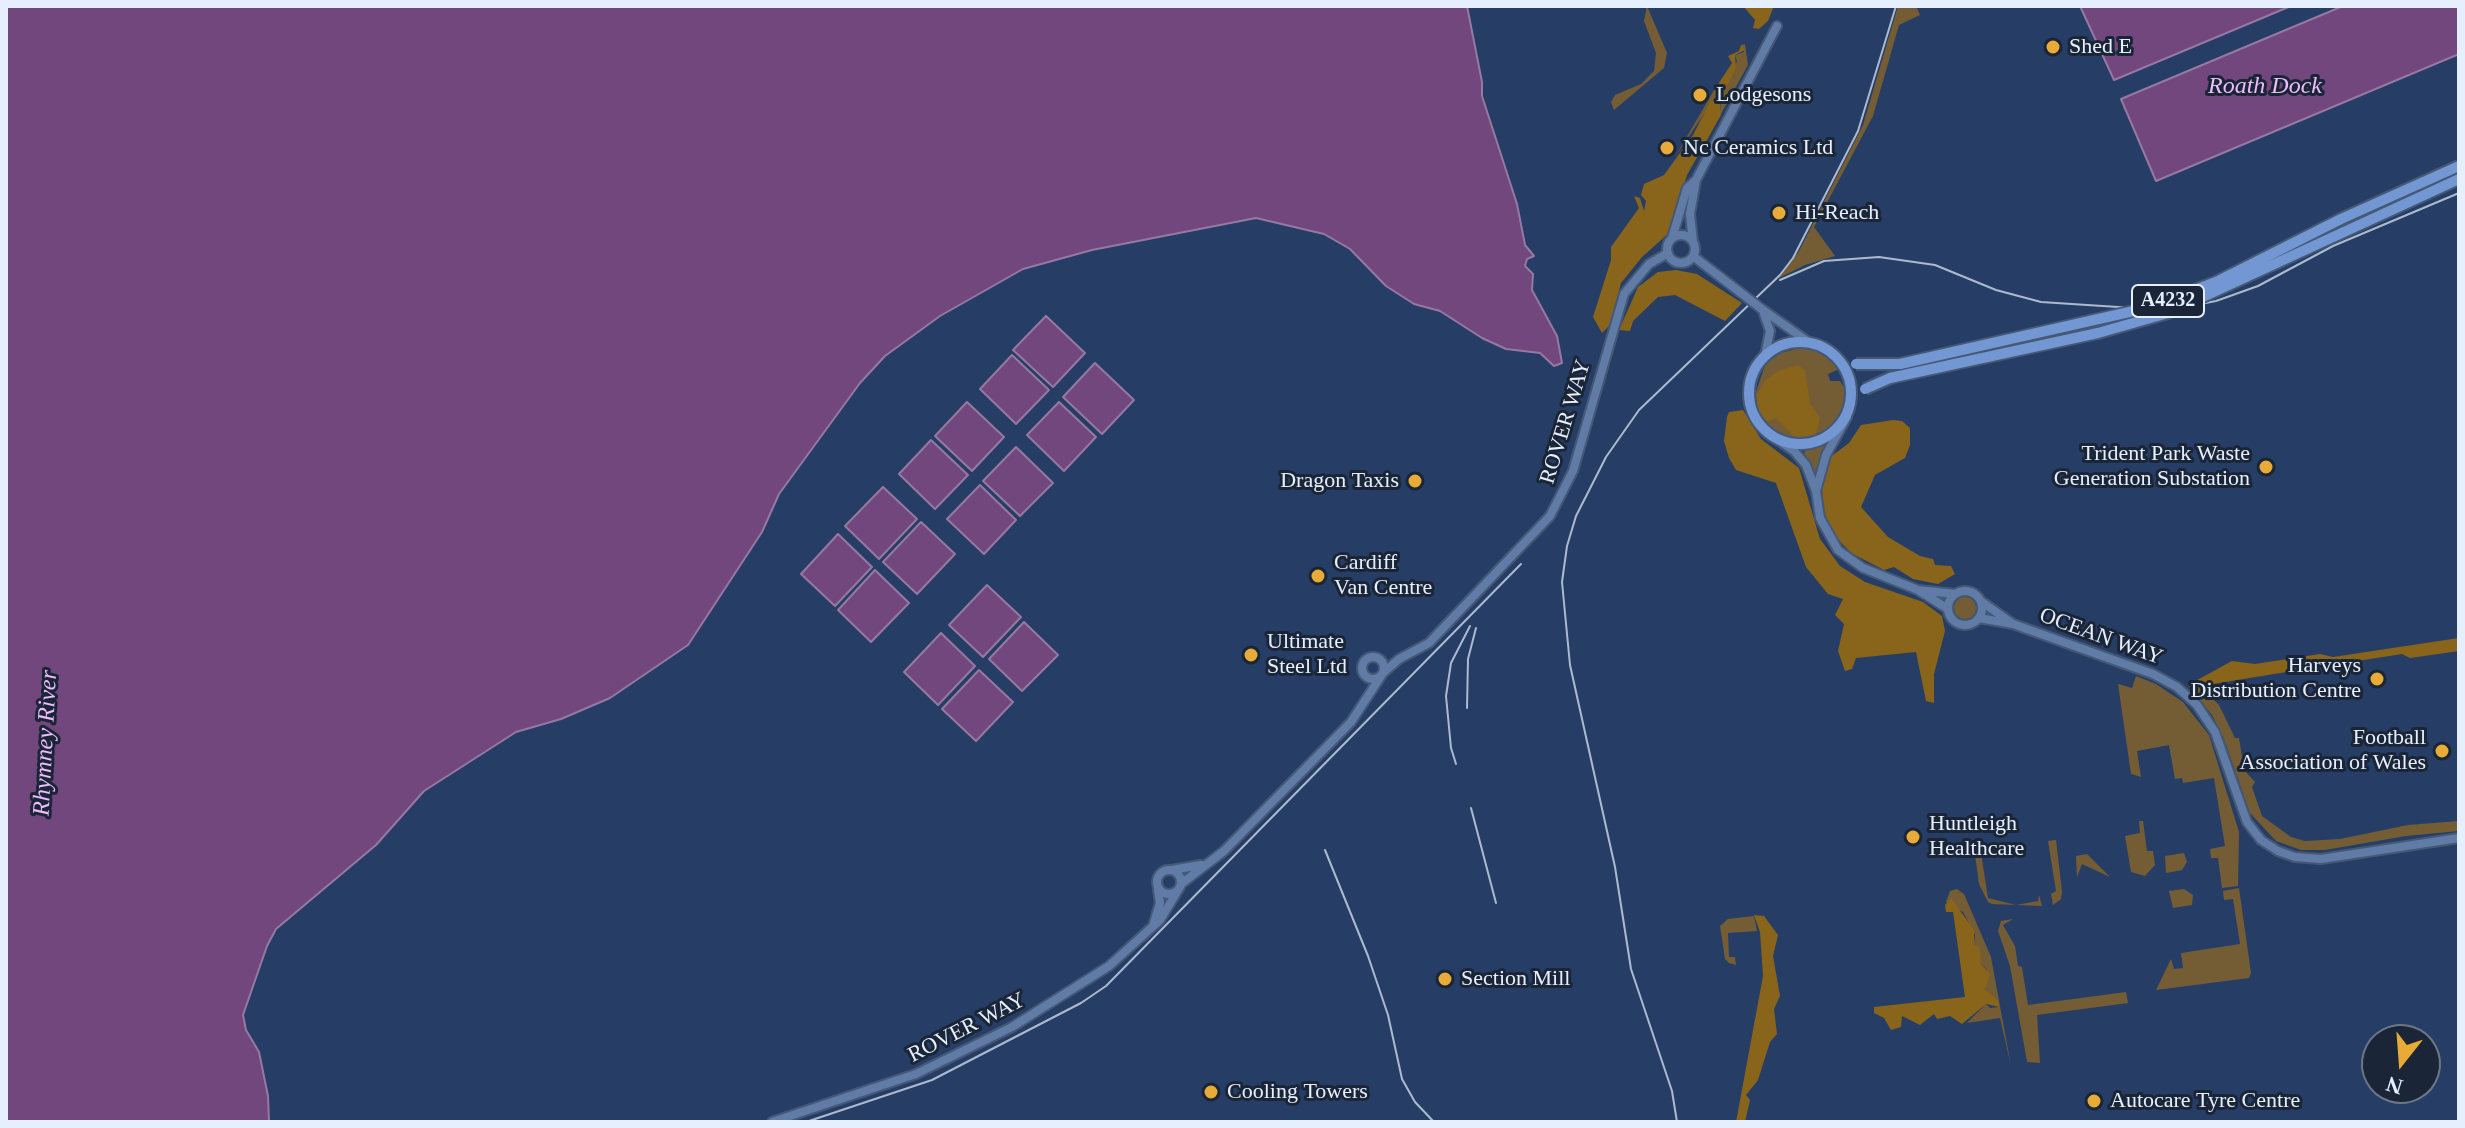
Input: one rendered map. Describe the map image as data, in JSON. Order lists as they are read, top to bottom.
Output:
{
  "streets": {
    "main road": ["A4232"],
    "street": ["ROVER WAY", "OCEAN WAY"]
  },
  "water": ["Roath Dock", "Rhymney River"],
  "places": [
    "Shed E",
    "Lodgesons",
    "Nc Ceramics Ltd",
    "Hi-Reach",
    "Trident Park Waste Generation Substation",
    "Dragon Taxis",
    "Cardiff Van Centre",
    "Ultimate Steel Ltd",
    "Harveys Distribution Centre",
    "Football Association of Wales",
    "Huntleigh Healthcare",
    "Section Mill",
    "Cooling Towers",
    "Autocare Tyre Centre"
  ],
  "north": "bottom"
}
